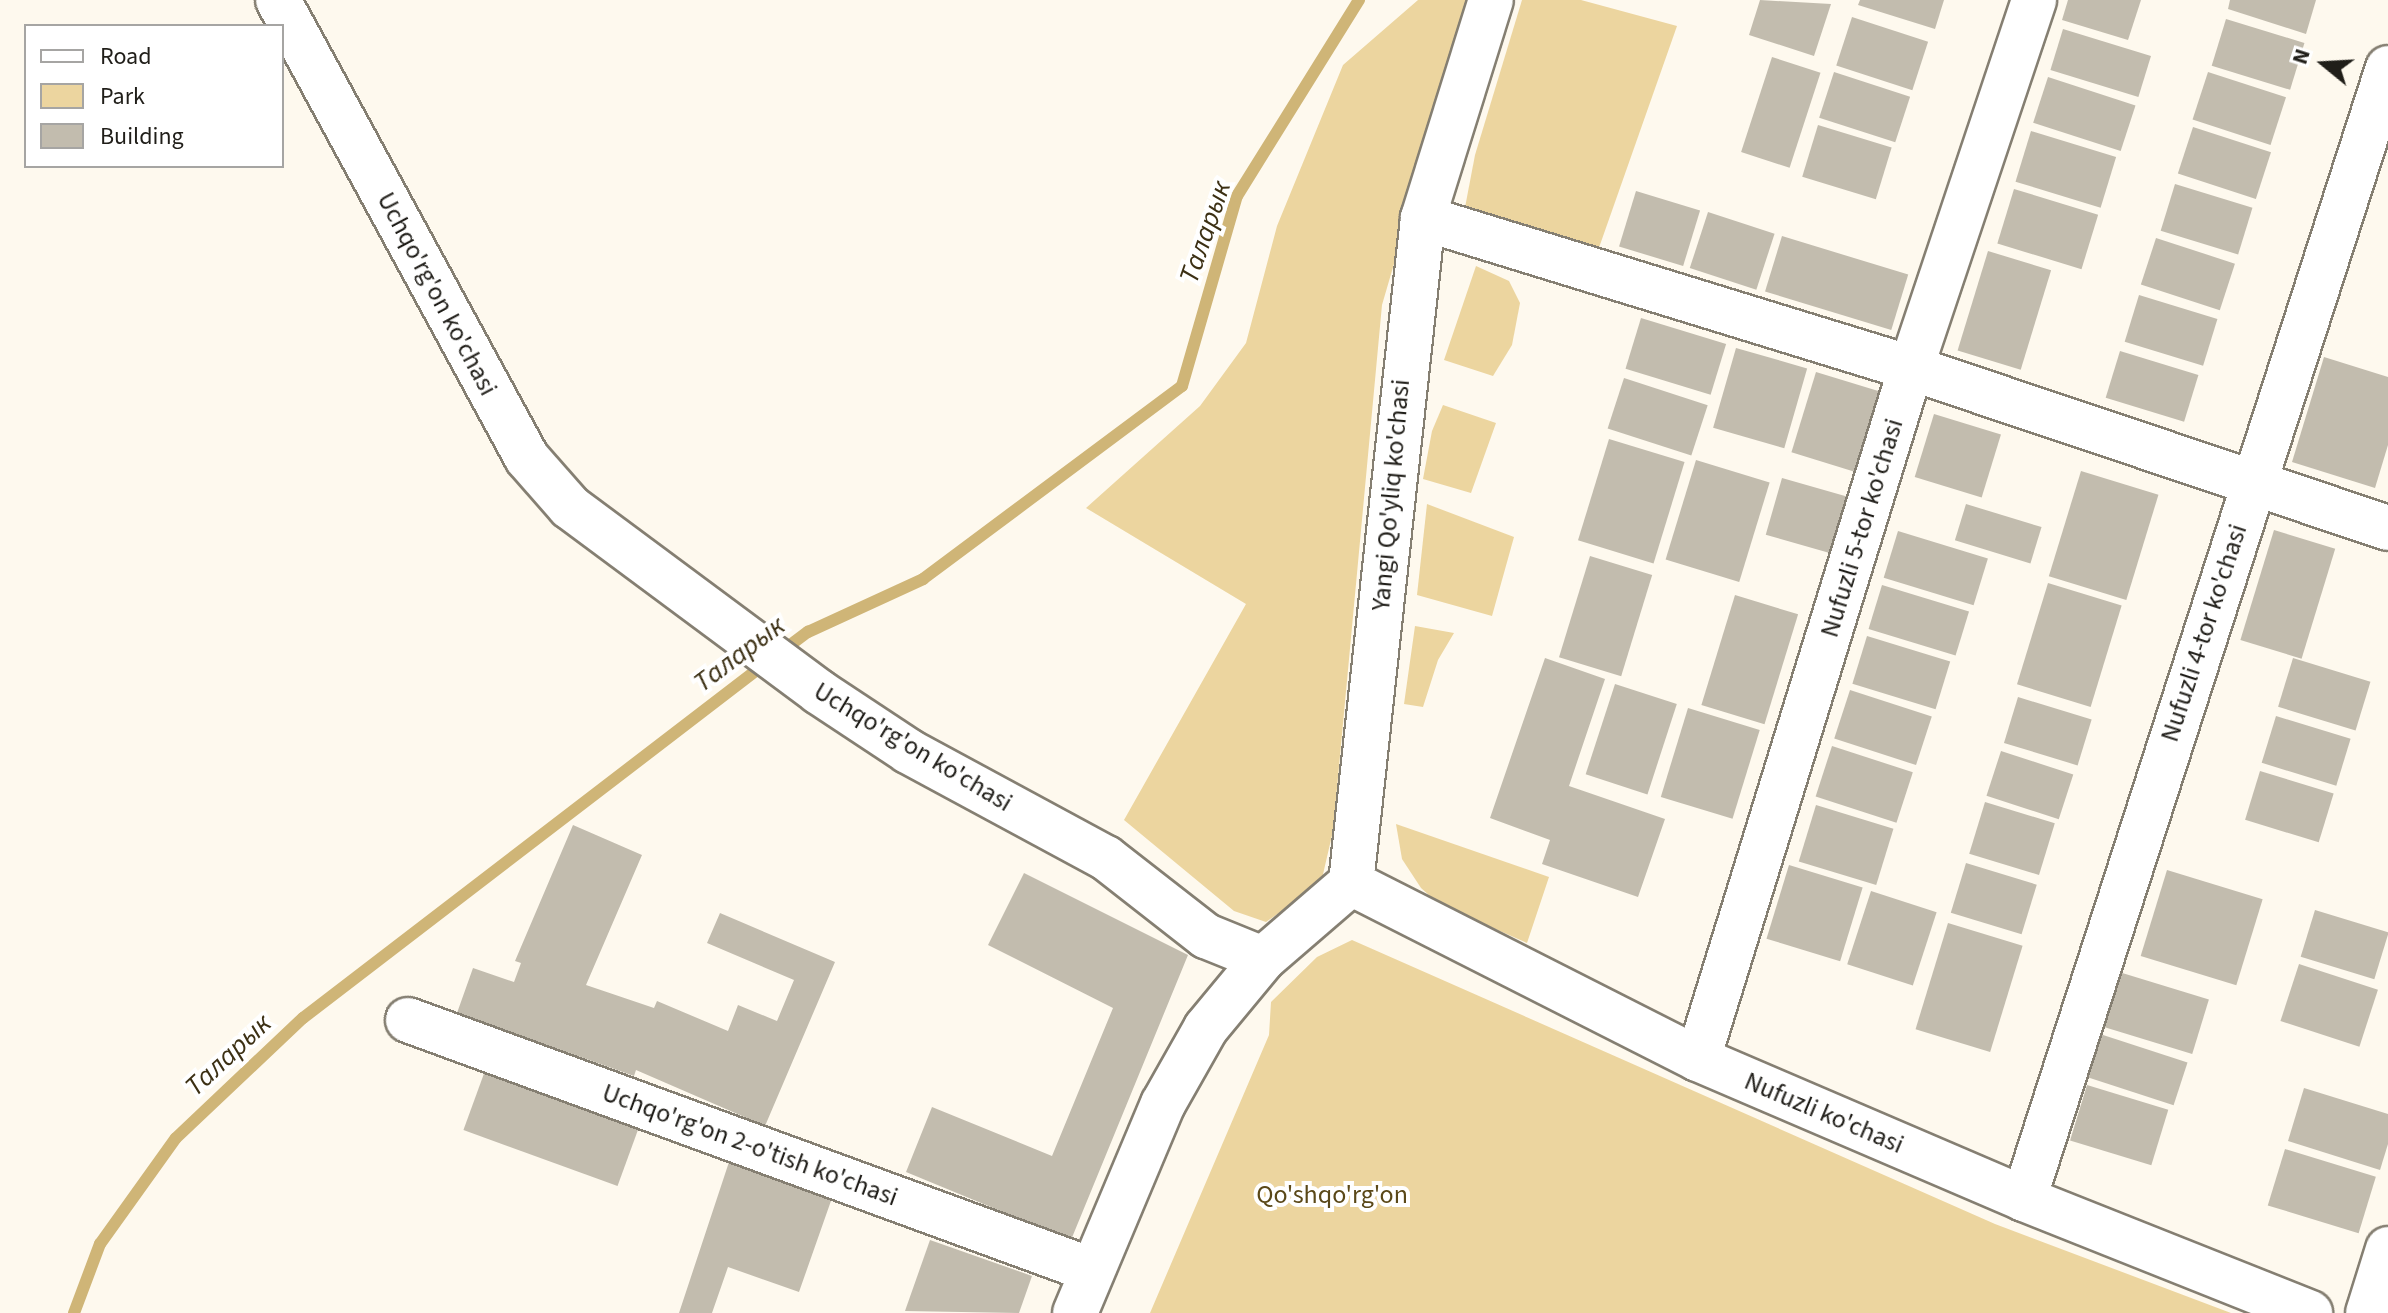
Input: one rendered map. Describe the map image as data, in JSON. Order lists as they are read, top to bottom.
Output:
{
  "streets": {
    "street": [
      "Uchqo'rg'on ko'chasi",
      "Yangi Qo'yliq ko'chasi",
      "Nufuzli 5-tor ko'chasi",
      "Nufuzli 4-tor ko'chasi",
      "Nufuzli ko'chasi",
      "Uchqo'rg'on 2-o'tish ko'chasi"
    ]
  },
  "crossings": [
    ["Yangi Qo'yliq ko'chasi", "Nufuzli ko'chasi"],
    ["Nufuzli 5-tor ko'chasi", "Nufuzli ko'chasi"],
    ["Nufuzli 4-tor ko'chasi", "Nufuzli ko'chasi"]
  ],
  "water": ["Таларык"],
  "parks": ["Qo'shqo'rg'on"],
  "legend": ["Road", "Park", "Building"],
  "north": "left"
}
